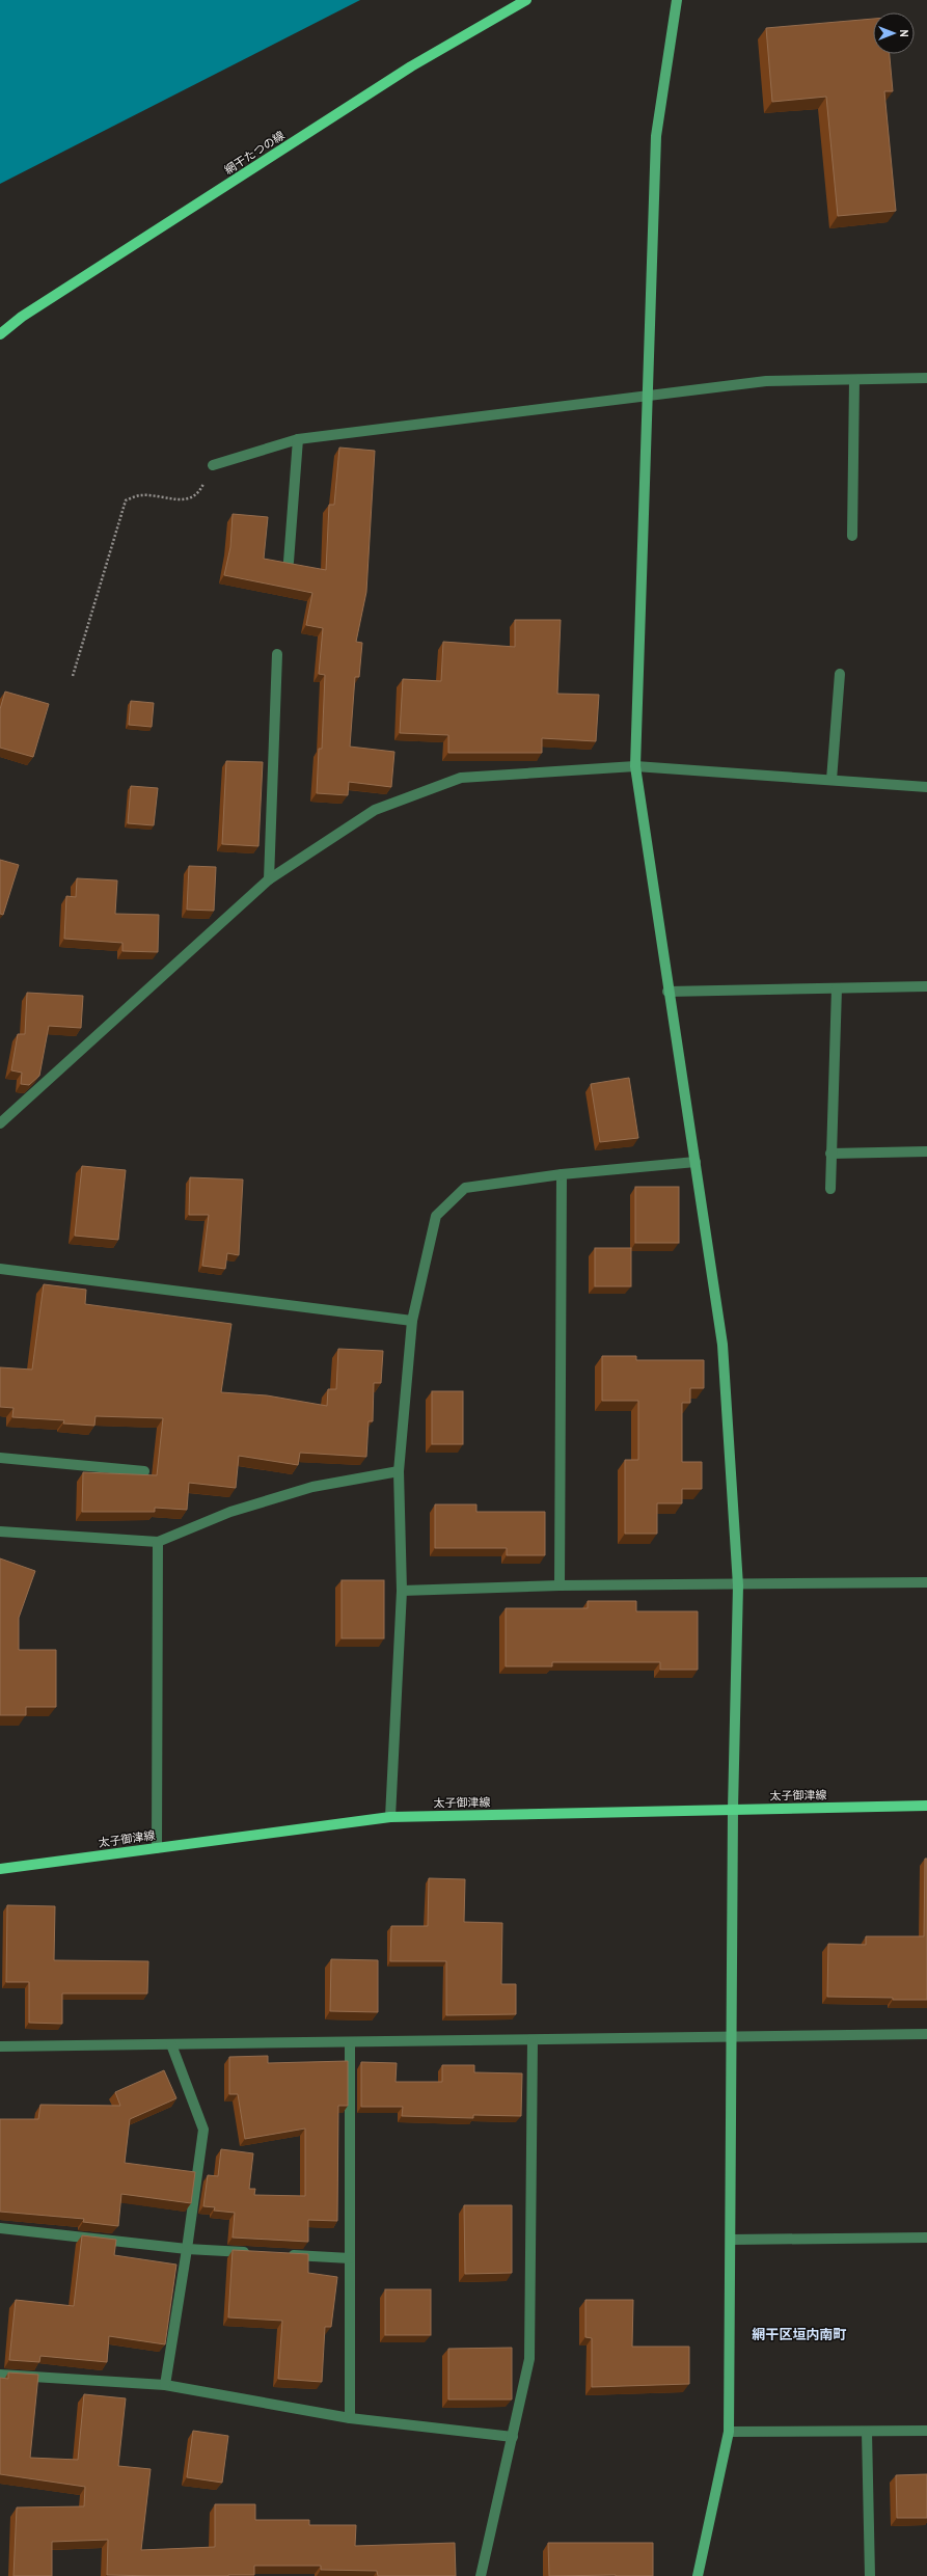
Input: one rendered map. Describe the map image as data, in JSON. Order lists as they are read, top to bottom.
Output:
{
  "streets": {
    "main road": ["網干たつの線", "太子御津線"]
  },
  "districts": ["網干区垣内南町"],
  "north": "right"
}
